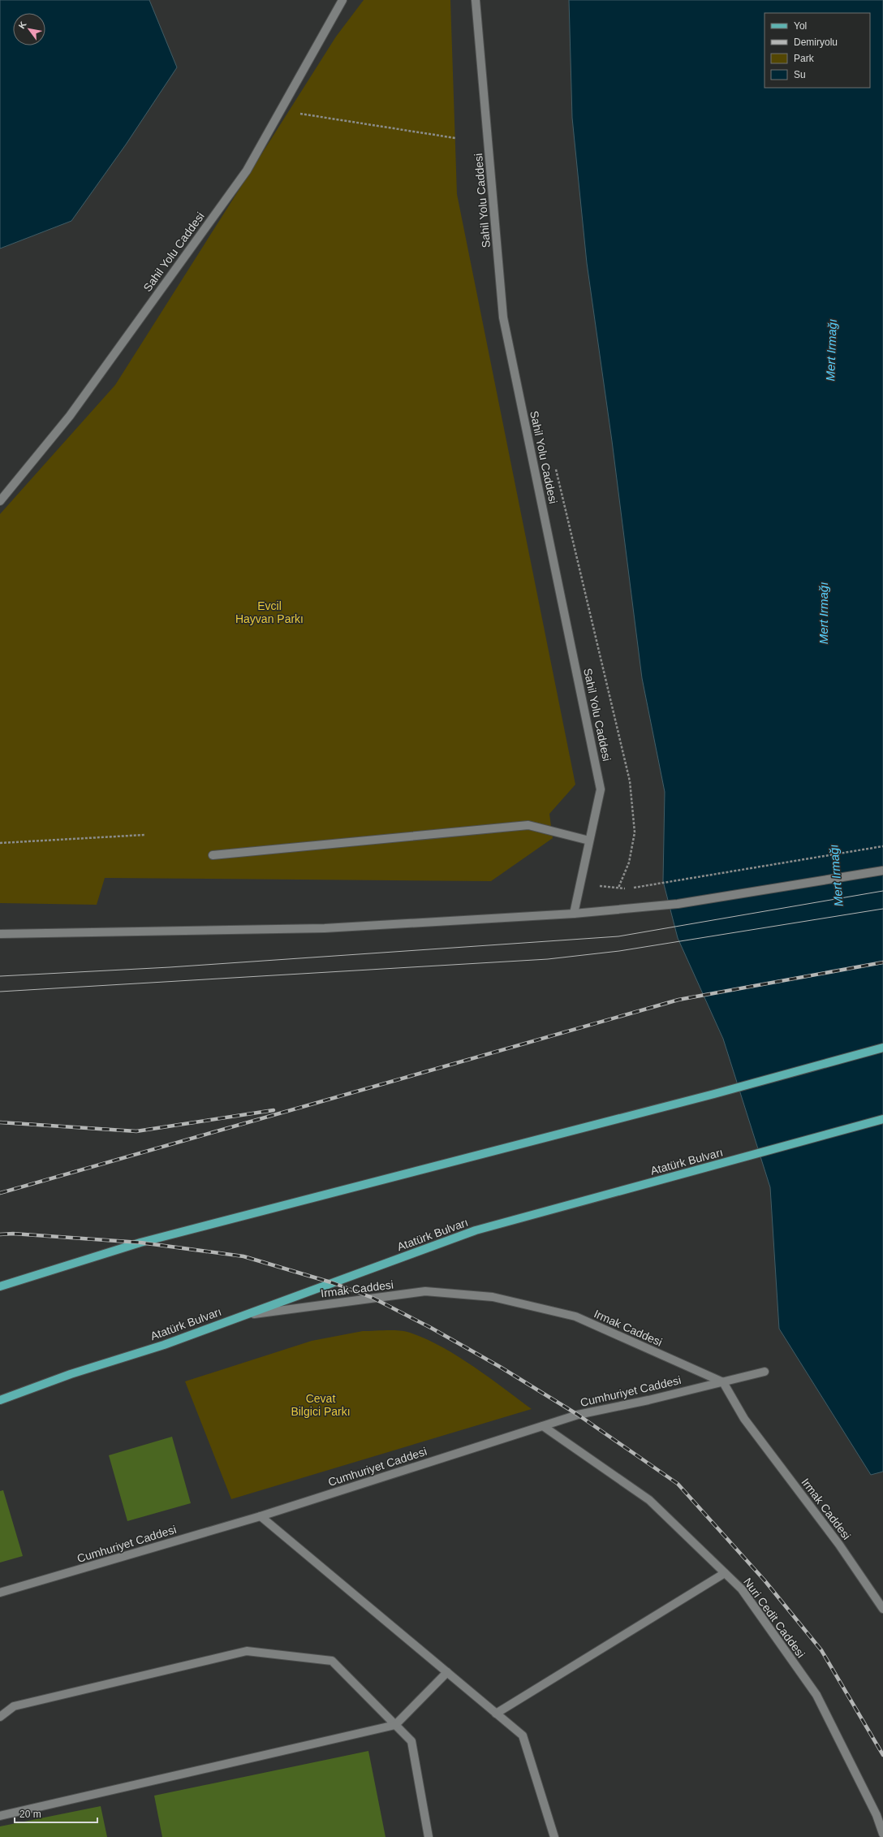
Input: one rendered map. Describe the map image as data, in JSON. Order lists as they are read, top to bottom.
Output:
{
  "streets": {
    "main road": ["Atatürk Bulvarı"],
    "street": [
      "Sahil Yolu Caddesi",
      "Irmak Caddesi",
      "Cumhuriyet Caddesi",
      "Nuri Cedit Caddesi"
    ]
  },
  "crossings": [
    ["Atatürk Bulvarı", "Irmak Caddesi"],
    ["Irmak Caddesi", "Cumhuriyet Caddesi"],
    ["Cumhuriyet Caddesi", "Nuri Cedit Caddesi"]
  ],
  "water": ["Mert Irmağı"],
  "parks": ["Evcil Hayvan Parkı", "Cevat Bilgici Parkı"],
  "legend": [
    "Yol",
    "Demiryolu",
    "Park",
    "Su"
  ],
  "scale_bar": "20 m",
  "north": "top left"
}
